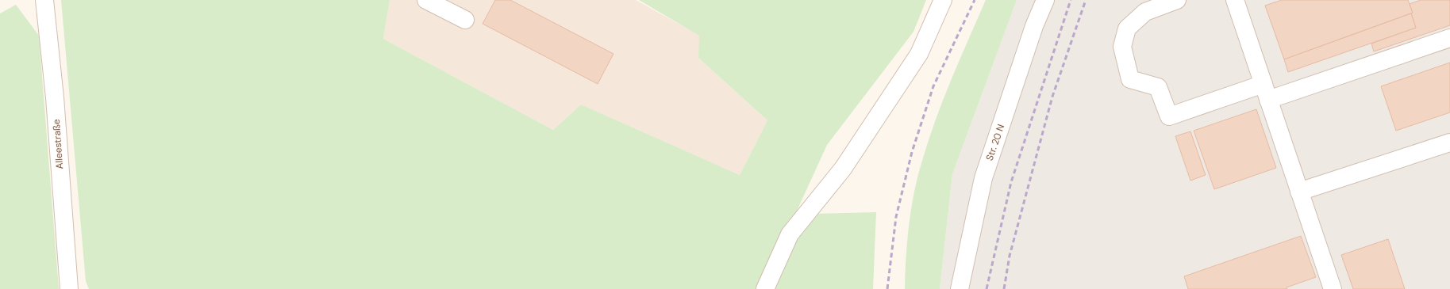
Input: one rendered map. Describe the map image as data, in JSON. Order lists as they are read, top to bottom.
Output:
{
  "streets": {
    "street": ["Str. 20 N", "Alleestraße"]
  }
}
